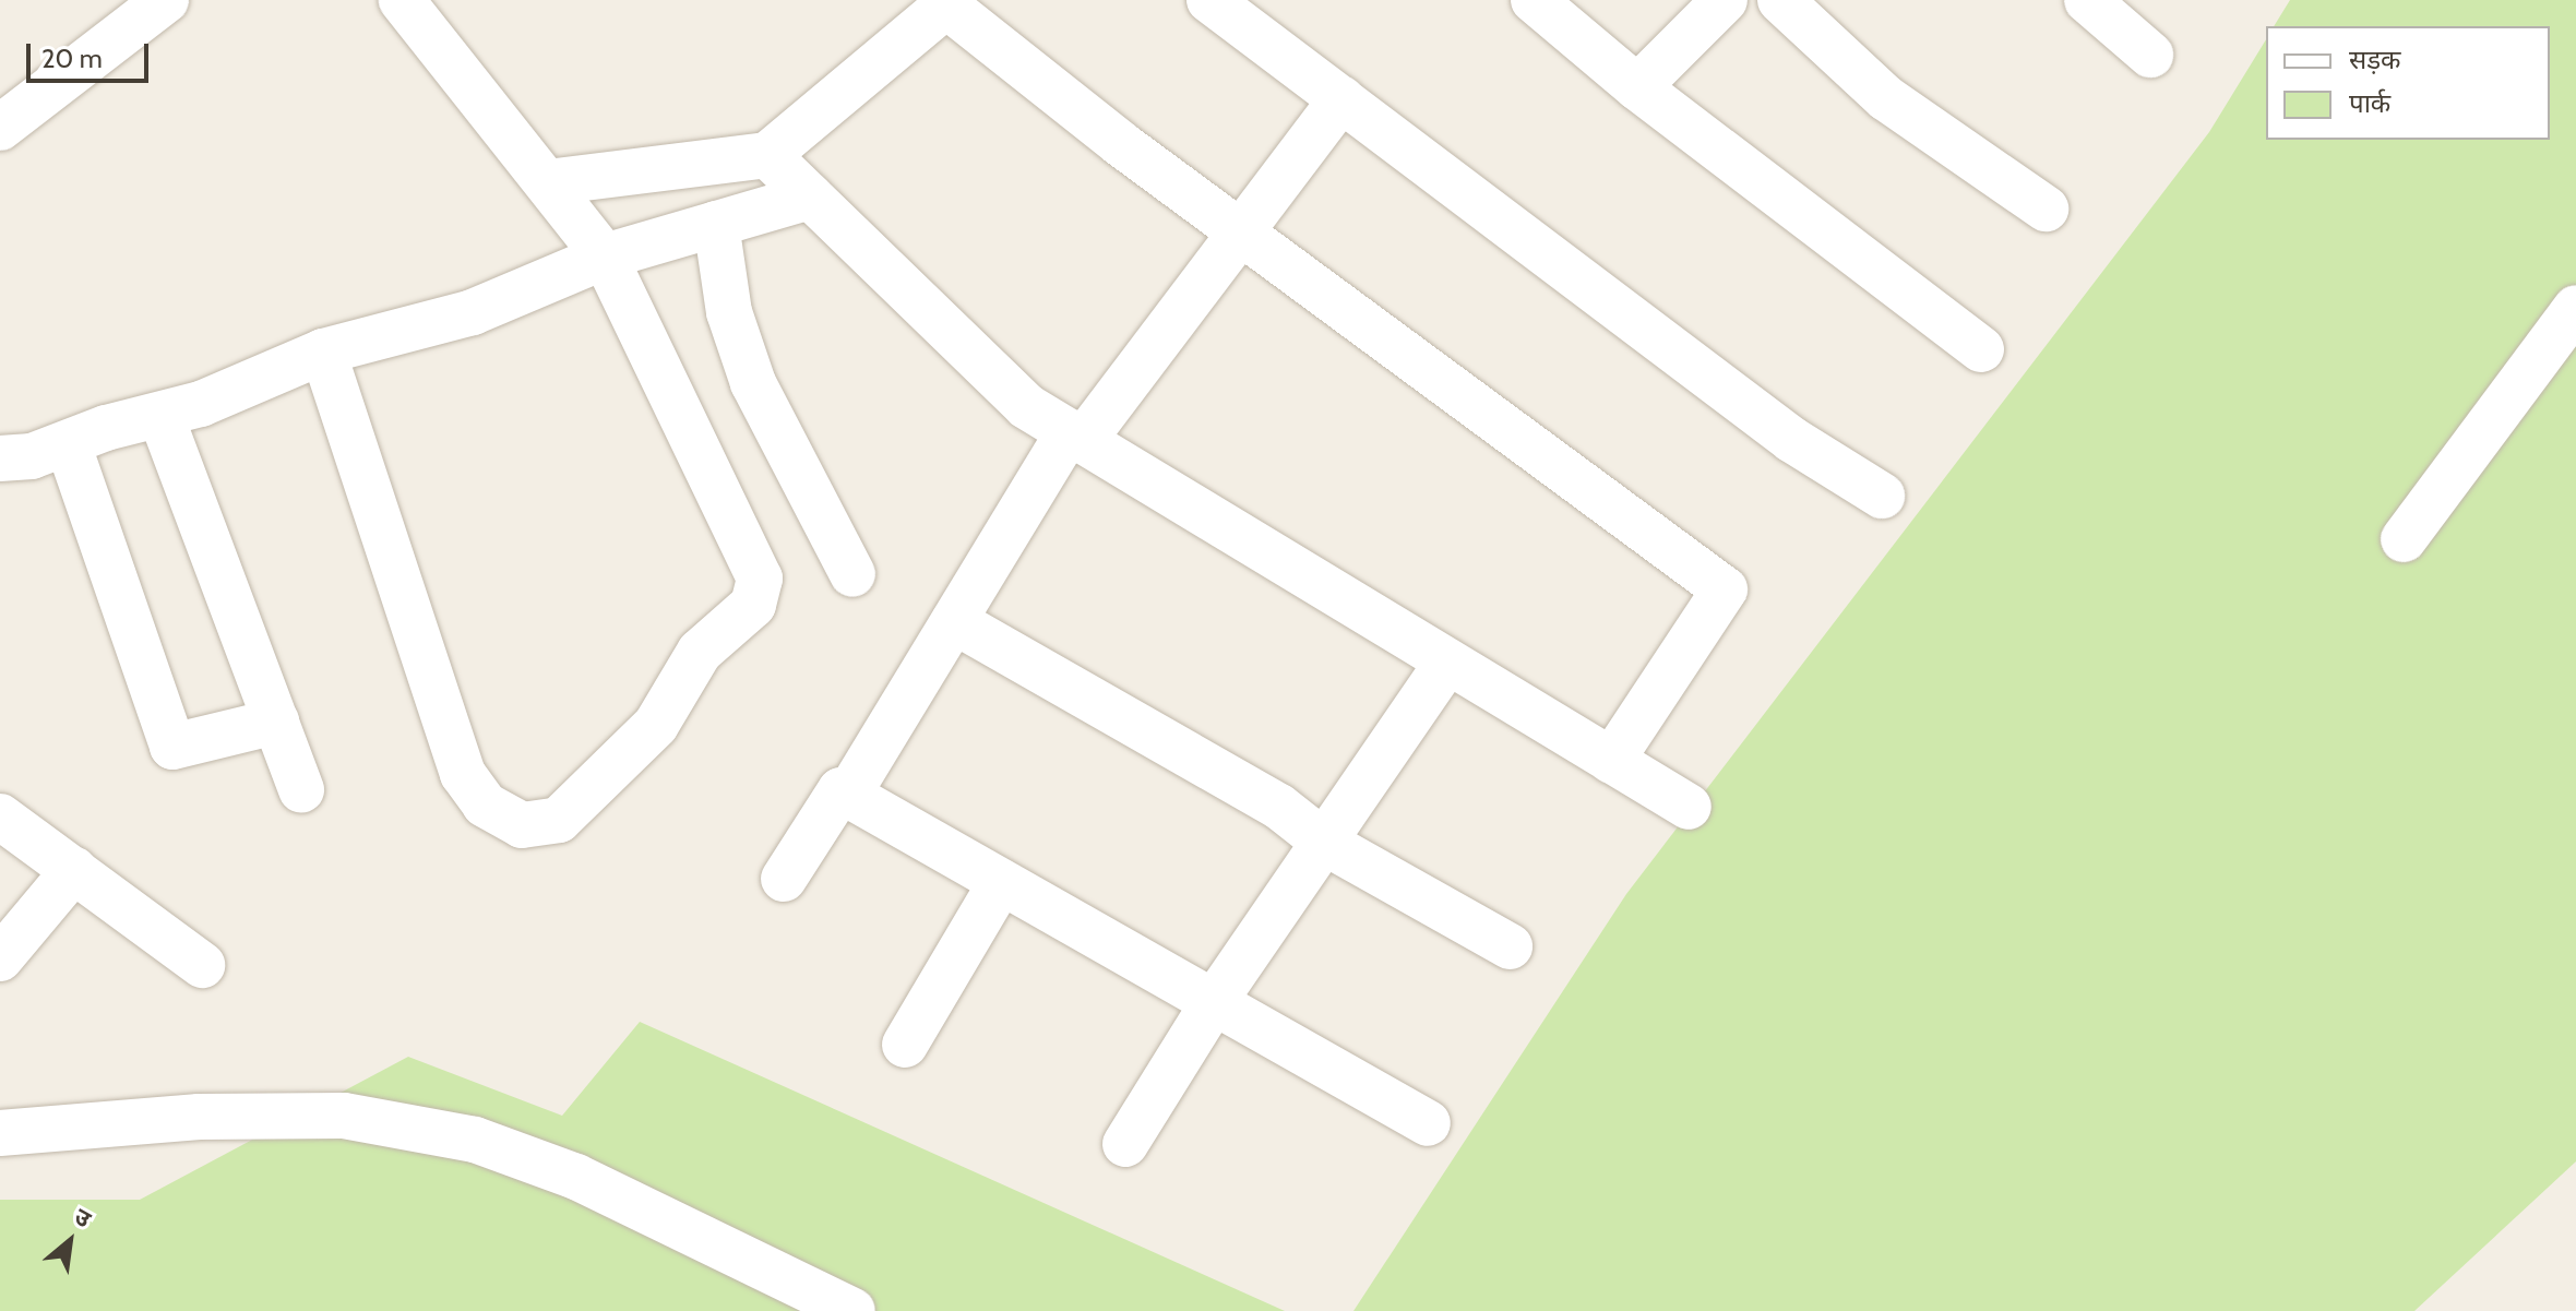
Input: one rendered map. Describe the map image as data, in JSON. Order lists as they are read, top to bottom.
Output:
{
  "legend": ["सड़क", "पार्क"],
  "scale_bar": "20 m",
  "north": "top right"
}
